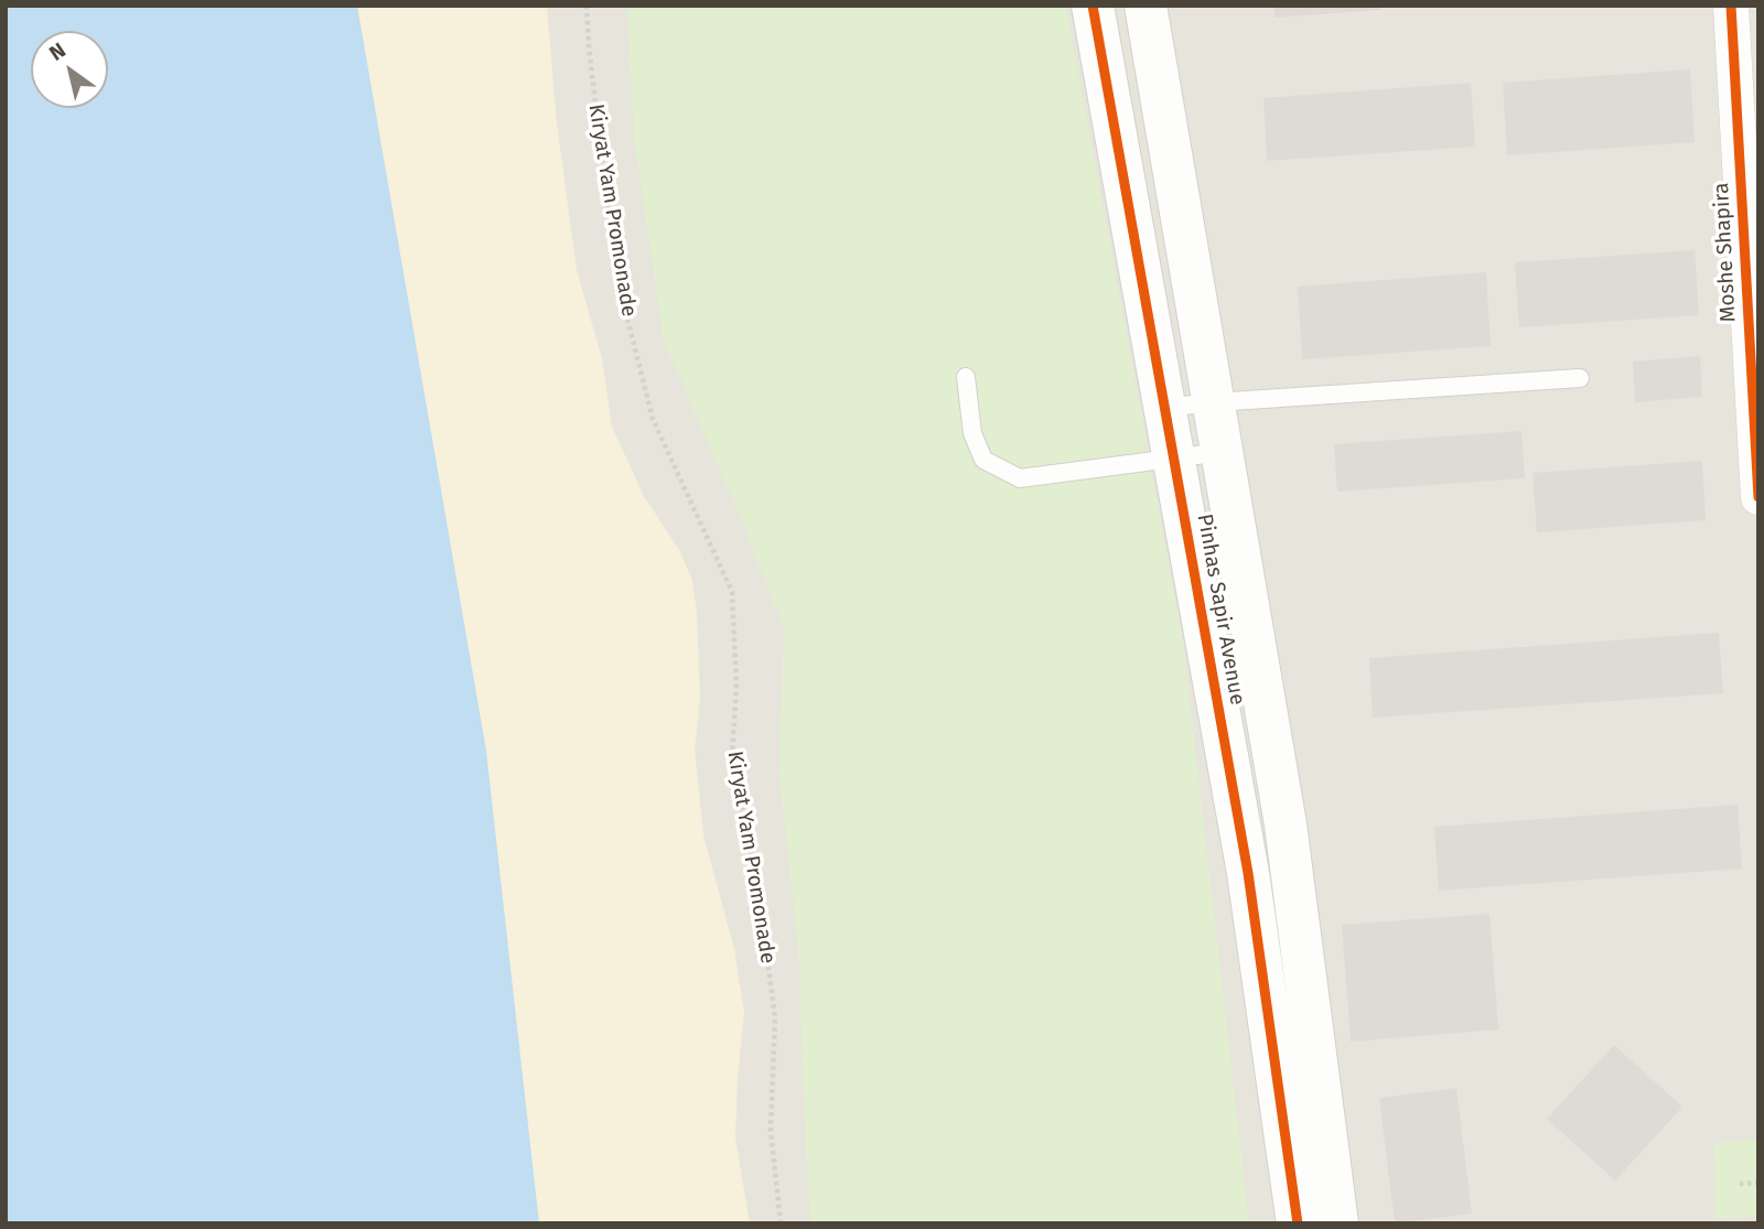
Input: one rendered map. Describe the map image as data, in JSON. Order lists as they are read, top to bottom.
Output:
{
  "streets": {
    "street": ["Moshe Shapira", "Pinhas Sapir Avenue"],
    "path": ["Kiryat Yam Promonade"]
  },
  "north": "top left"
}
